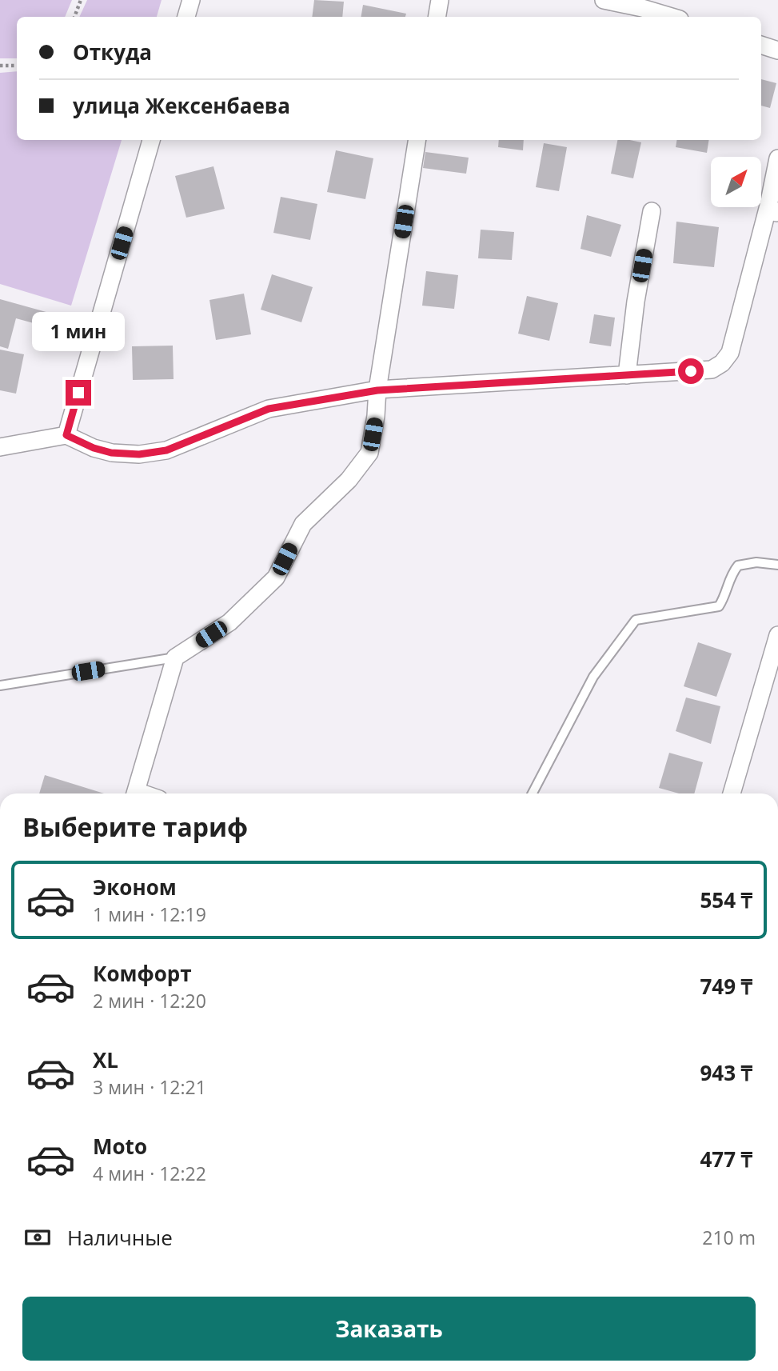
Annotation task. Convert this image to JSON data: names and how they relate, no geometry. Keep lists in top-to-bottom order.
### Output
{
  "north": "top right",
  "page": {
    "banner": ["Откуда", "улица Жексенбаева"],
    "bubble": "1 мин",
    "heading": "Выберите тариф",
    "list": [
      {
        "name": "Эконом",
        "note": "1 мин · 12:19",
        "value": "554 ₸"
      },
      {
        "name": "Комфорт",
        "note": "2 мин · 12:20",
        "value": "749 ₸"
      },
      {
        "name": "XL",
        "note": "3 мин · 12:21",
        "value": "943 ₸"
      },
      {
        "name": "Moto",
        "note": "4 мин · 12:22",
        "value": "477 ₸"
      }
    ],
    "pay": ["Наличные", "210 m"],
    "buttons": "Заказать"
  }
}
